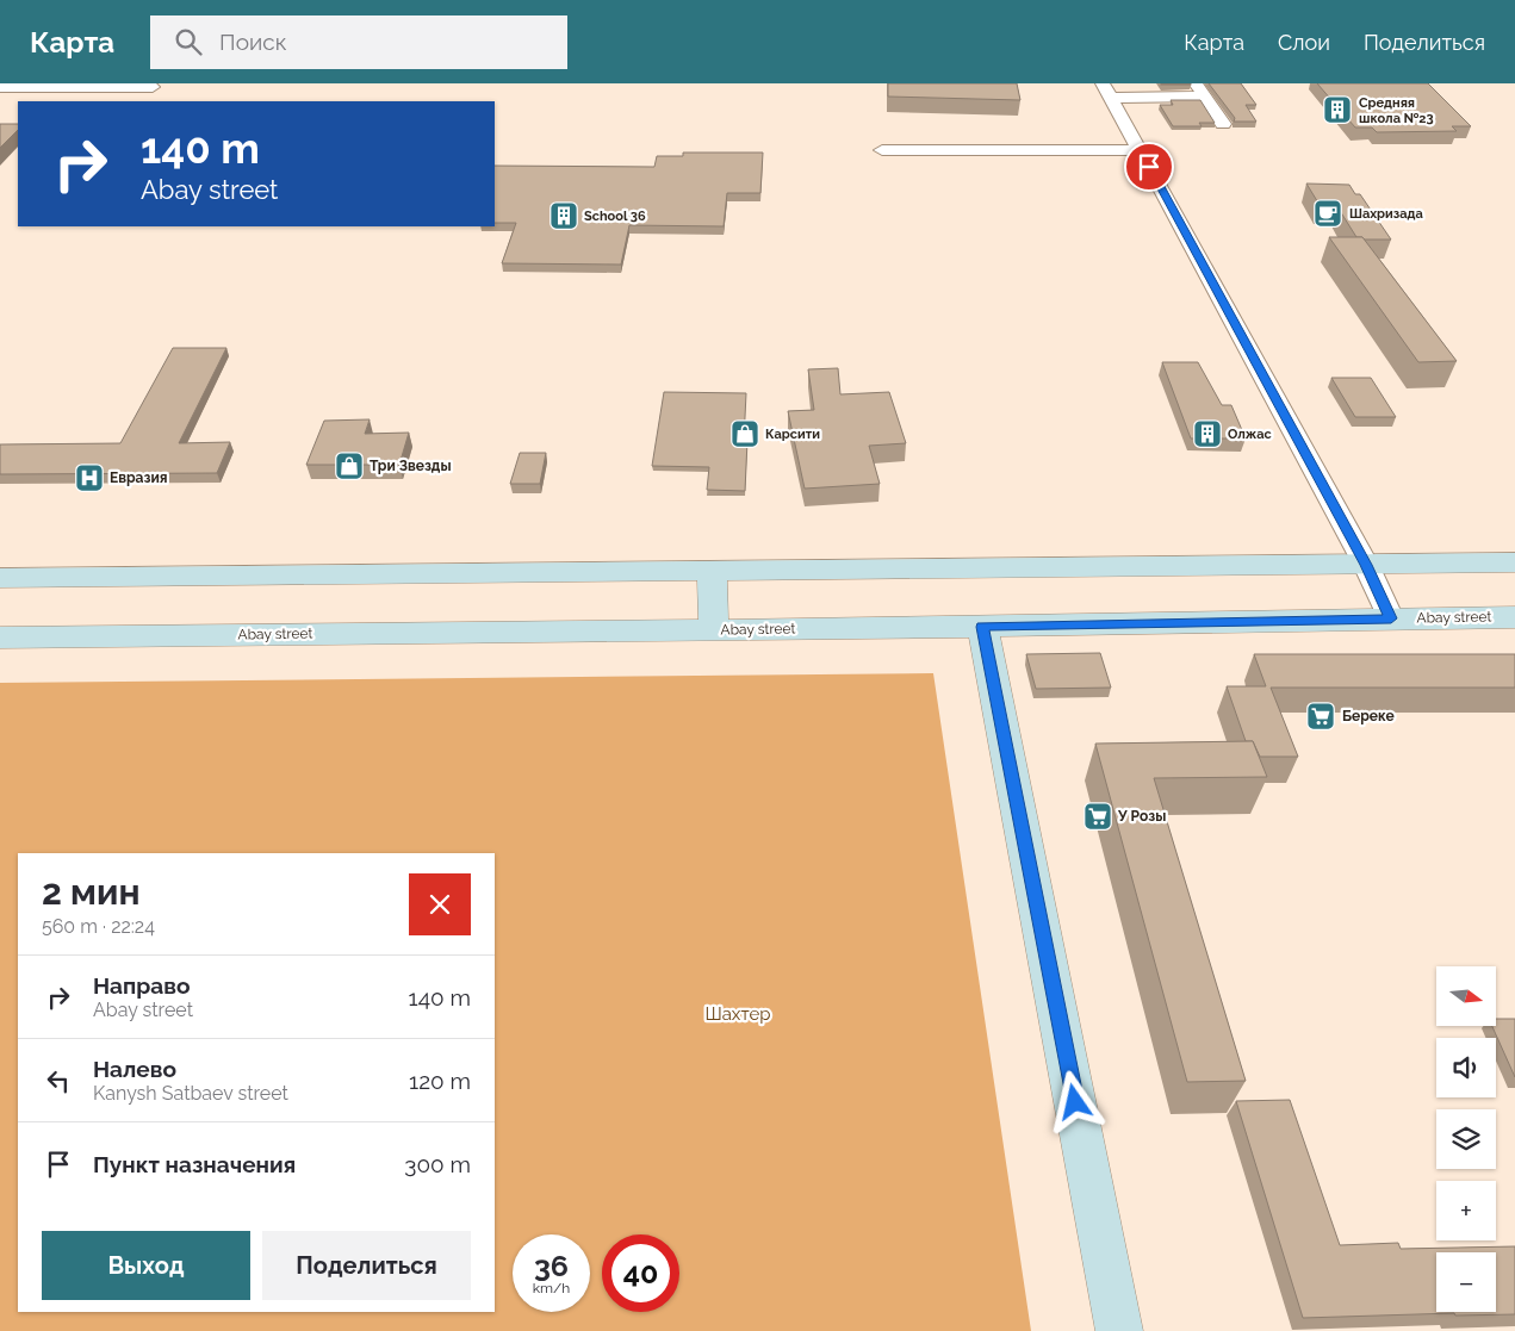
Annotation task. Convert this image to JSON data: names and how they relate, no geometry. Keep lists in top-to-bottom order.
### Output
{
  "streets": {
    "main road": ["Abay street"]
  },
  "parks": ["Шахтер"],
  "places": {
    "building": ["Средняя школа №23", "School 36", "Олжас"],
    "cafe": ["Шахризада"],
    "shop": ["Карсити", "Три Звезды"],
    "hospital": ["Евразия"],
    "supermarket": ["Береке", "У Розы"]
  },
  "north": "right",
  "page": {
    "header": "Карта",
    "search": "Поиск",
    "nav": ["Карта", "Слои", "Поделиться"],
    "turn": ["140 m", "Abay street"],
    "heading": ["2 мин", "560 m · 22:24"],
    "list": [
      {
        "name": "Направо",
        "note": "Abay street",
        "value": "140 m"
      },
      {
        "name": "Налево",
        "note": "Kanysh Satbaev street",
        "value": "120 m"
      },
      {
        "name": "Пункт назначения",
        "value": "300 m"
      }
    ],
    "map_buttons": ["+", "−"],
    "buttons": ["Выход", "Поделиться"],
    "speed": "36 km/h",
    "limit": "40"
  }
}
